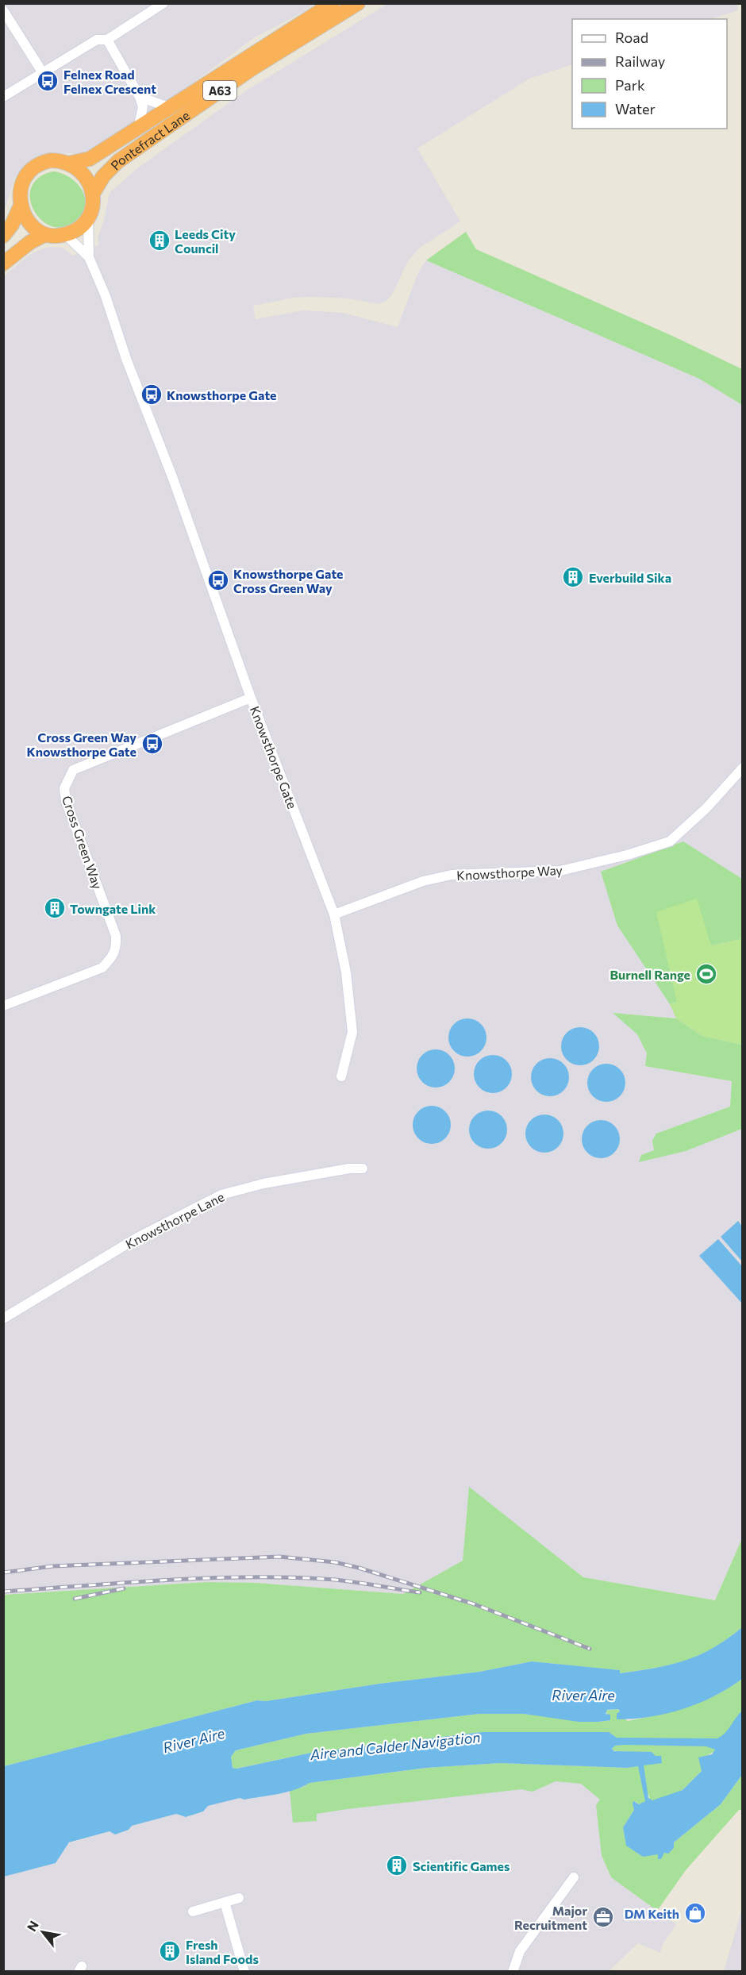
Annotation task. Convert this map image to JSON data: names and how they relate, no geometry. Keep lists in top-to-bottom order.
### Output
{
  "streets": {
    "highway": ["A63", "Pontefract Lane"],
    "street": [
      "Knowsthorpe Gate",
      "Cross Green Way",
      "Knowsthorpe Way",
      "Knowsthorpe Lane"
    ]
  },
  "crossings": [
    ["A63", "Pontefract Lane"],
    ["A63", "Knowsthorpe Gate"],
    ["Pontefract Lane", "Knowsthorpe Gate"],
    ["Knowsthorpe Gate", "Cross Green Way"],
    ["Knowsthorpe Gate", "Knowsthorpe Way"]
  ],
  "water": ["River Aire", "Aire and Calder Navigation"],
  "places": {
    "bus stop": [
      "Felnex Road Felnex Crescent",
      "Knowsthorpe Gate",
      "Knowsthorpe Gate Cross Green Way",
      "Cross Green Way Knowsthorpe Gate"
    ],
    "building": [
      "Leeds City Council",
      "Everbuild Sika",
      "Towngate Link",
      "Scientific Games",
      "Fresh Island Foods"
    ],
    "sports": ["Burnell Range"],
    "shop": ["DM Keith"],
    "office": ["Major Recruitment"]
  },
  "legend": [
    "Road",
    "Railway",
    "Park",
    "Water"
  ],
  "north": "top left"
}
